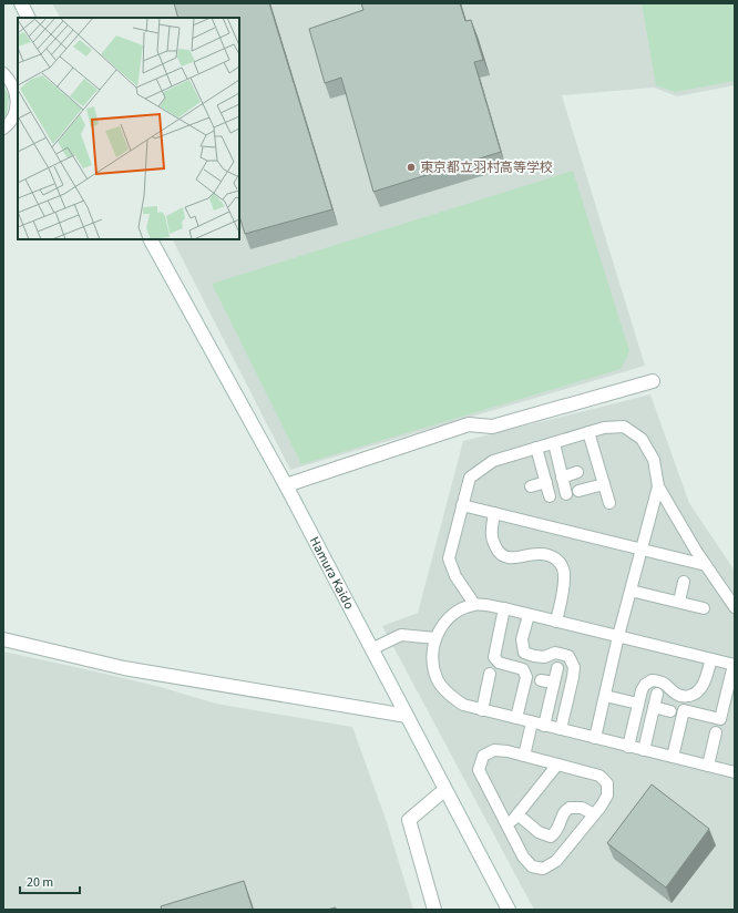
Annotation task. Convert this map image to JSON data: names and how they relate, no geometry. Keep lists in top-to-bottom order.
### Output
{
  "streets": {
    "street": ["Hamura Kaido"]
  },
  "places": ["東京都立羽村高等学校"],
  "scale_bar": "20 m"
}
